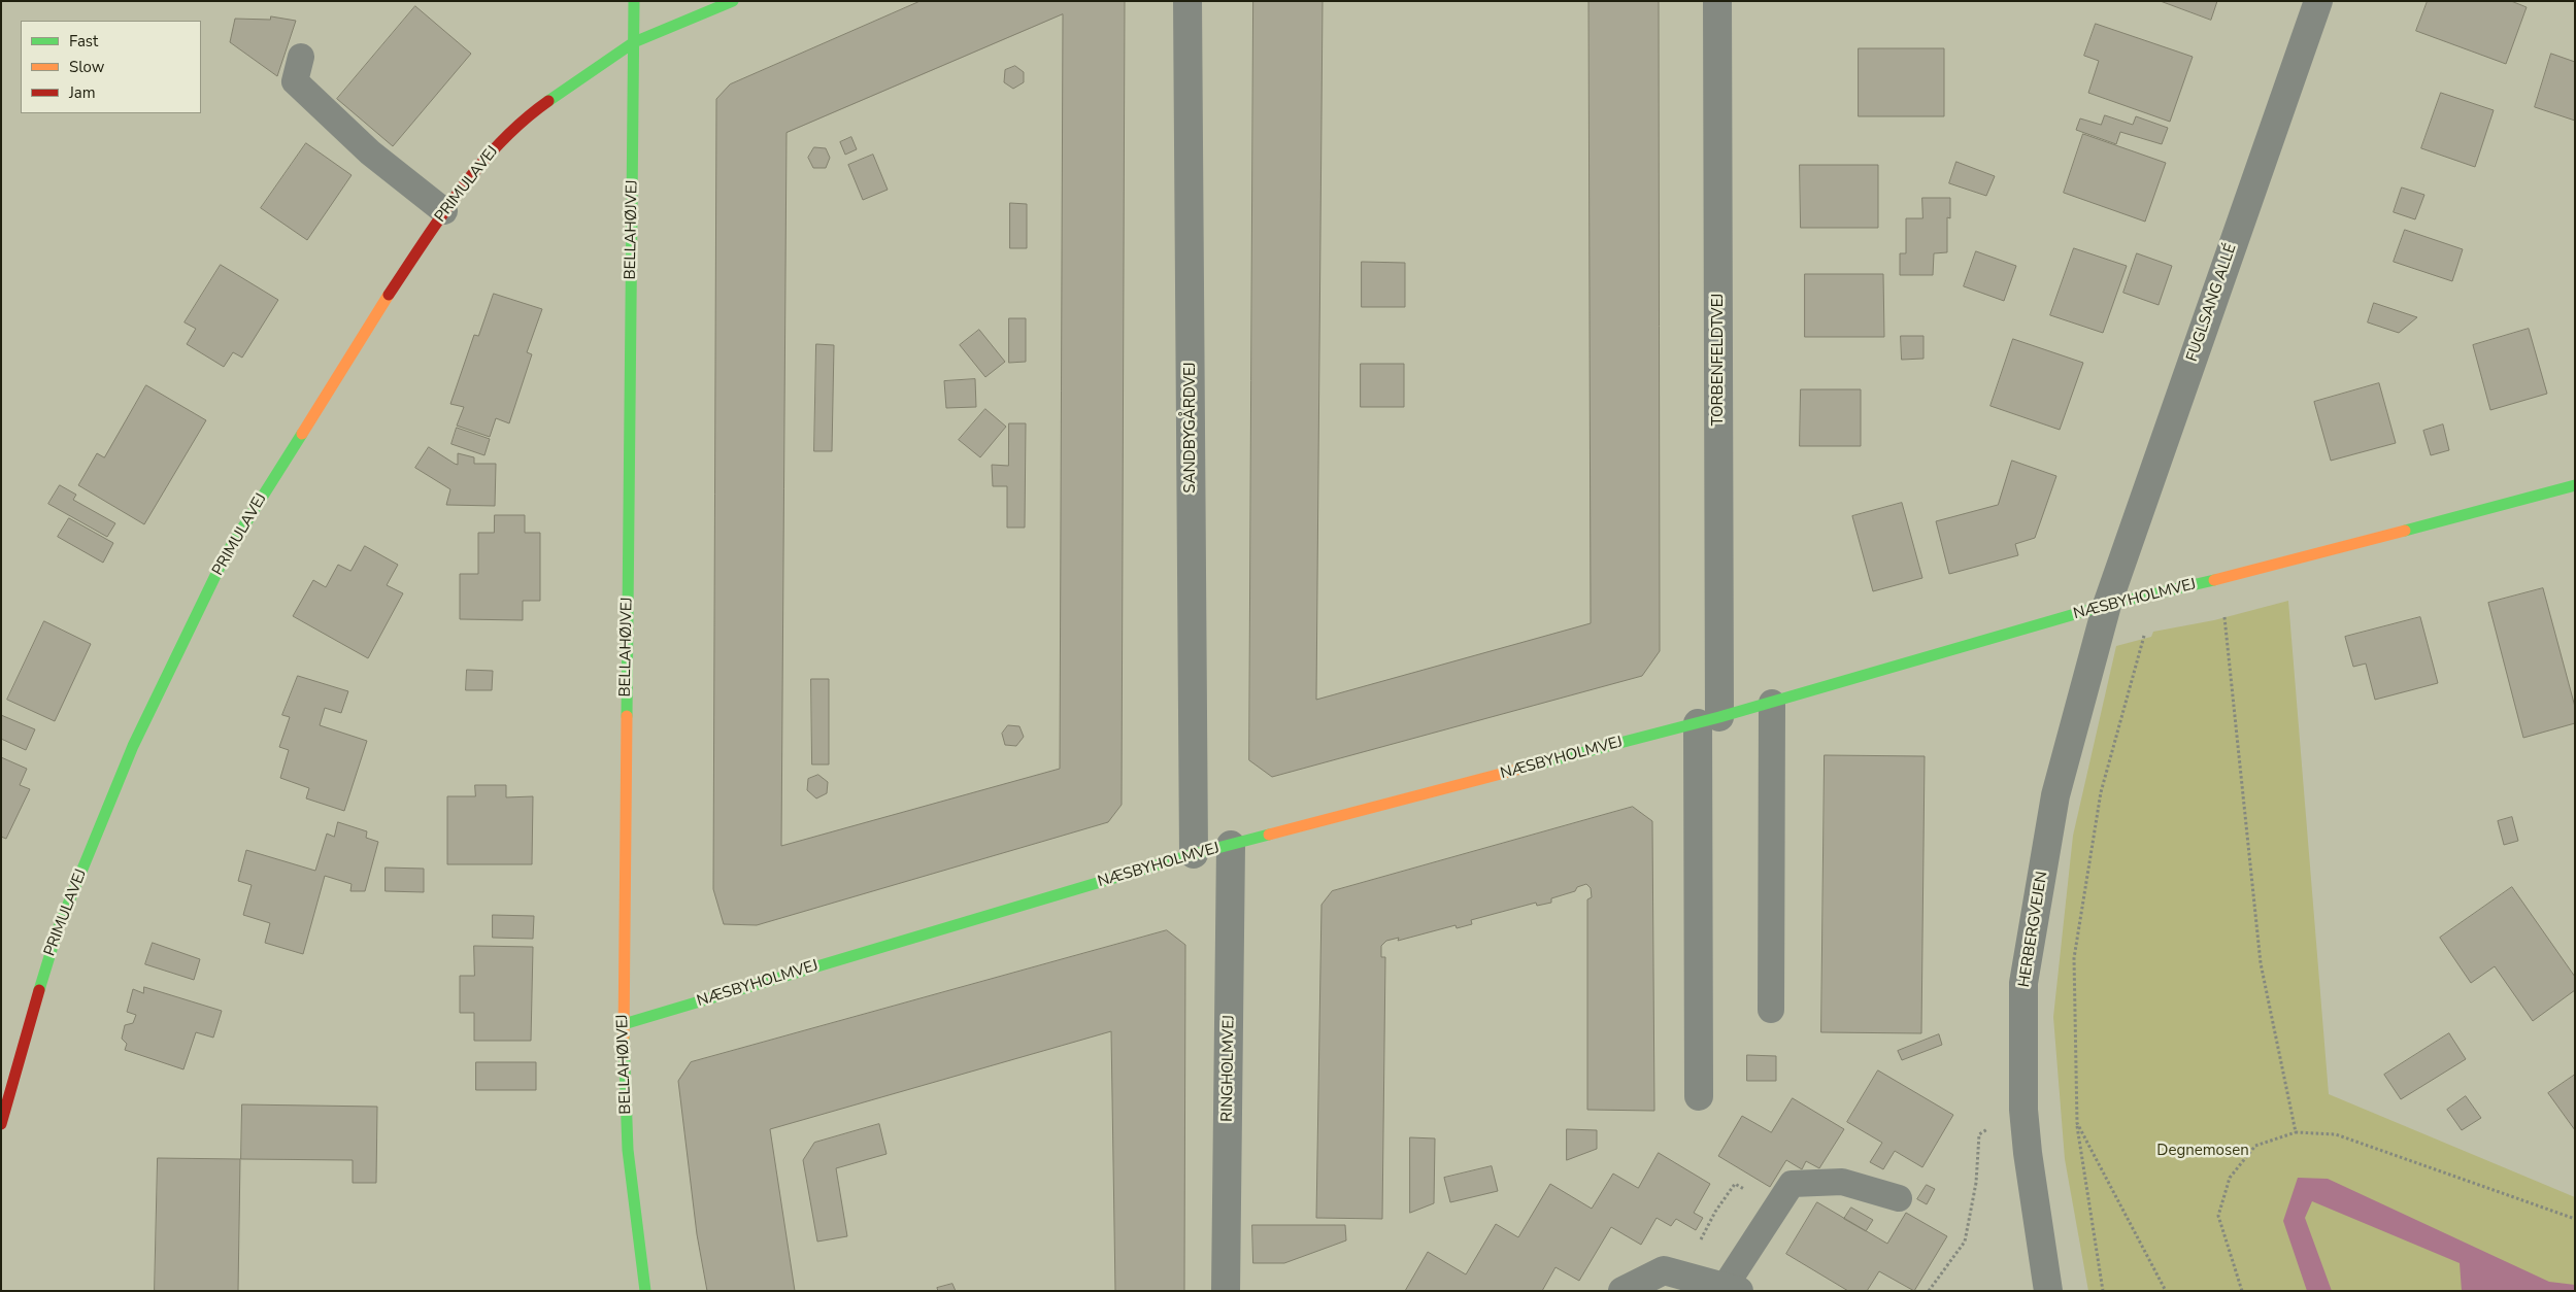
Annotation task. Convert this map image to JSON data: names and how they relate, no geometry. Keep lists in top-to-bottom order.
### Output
{
  "streets": {
    "street": [
      "PRIMULAVEJ",
      "BELLAHØJVEJ",
      "FUGLSANG ALLÉ",
      "TORBENFELDTVEJ",
      "SANDBYGÅRDVEJ",
      "NÆSBYHOLMVEJ",
      "HERBERGVEJEN",
      "RINGHOLMVEJ"
    ]
  },
  "crossings": [
    ["PRIMULAVEJ", "BELLAHØJVEJ"],
    ["BELLAHØJVEJ", "NÆSBYHOLMVEJ"],
    ["FUGLSANG ALLÉ", "NÆSBYHOLMVEJ"],
    ["FUGLSANG ALLÉ", "HERBERGVEJEN"],
    ["TORBENFELDTVEJ", "NÆSBYHOLMVEJ"],
    ["SANDBYGÅRDVEJ", "NÆSBYHOLMVEJ"],
    ["NÆSBYHOLMVEJ", "HERBERGVEJEN"],
    ["NÆSBYHOLMVEJ", "RINGHOLMVEJ"]
  ],
  "parks": ["Degnemosen"],
  "legend": ["Fast", "Slow", "Jam"]
}
